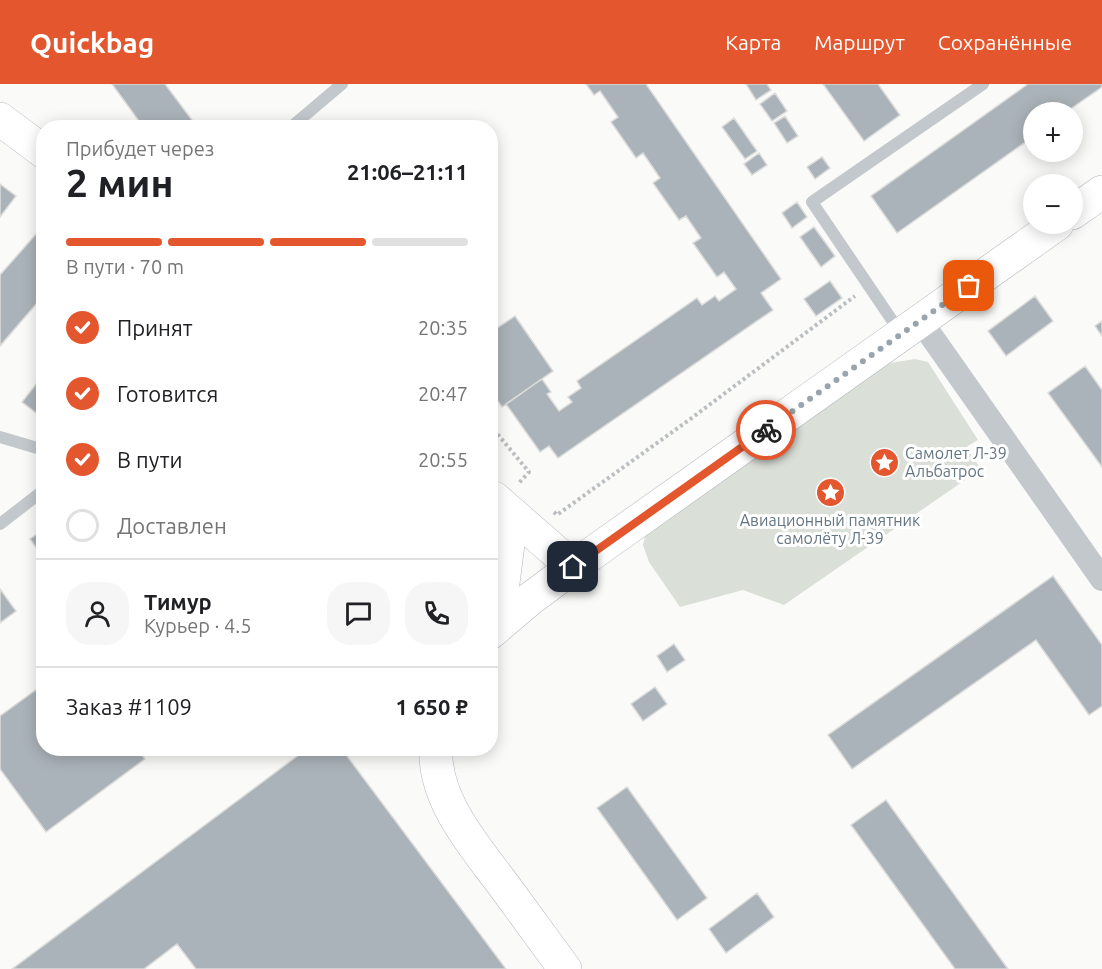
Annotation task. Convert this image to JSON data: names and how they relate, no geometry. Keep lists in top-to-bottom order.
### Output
{
  "places": {
    "place": ["Самолет Л-39 Альбатрос", "Авиационный памятник самолёту Л-39"]
  },
  "page": {
    "header": "Quickbag",
    "nav": ["Карта", "Маршрут", "Сохранённые"],
    "map_buttons": ["+", "−"],
    "heading": ["2 мин", "Прибудет через", "21:06–21:11"],
    "panel": [
      "Тимур",
      "Курьер · 4.5",
      "Заказ #1109",
      "1 650 ₽"
    ],
    "bar": "В пути · 70 m",
    "list": [
      ["Принят", "20:35"],
      ["Готовится", "20:47"],
      ["В пути", "20:55"],
      "Доставлен"
    ]
  }
}
